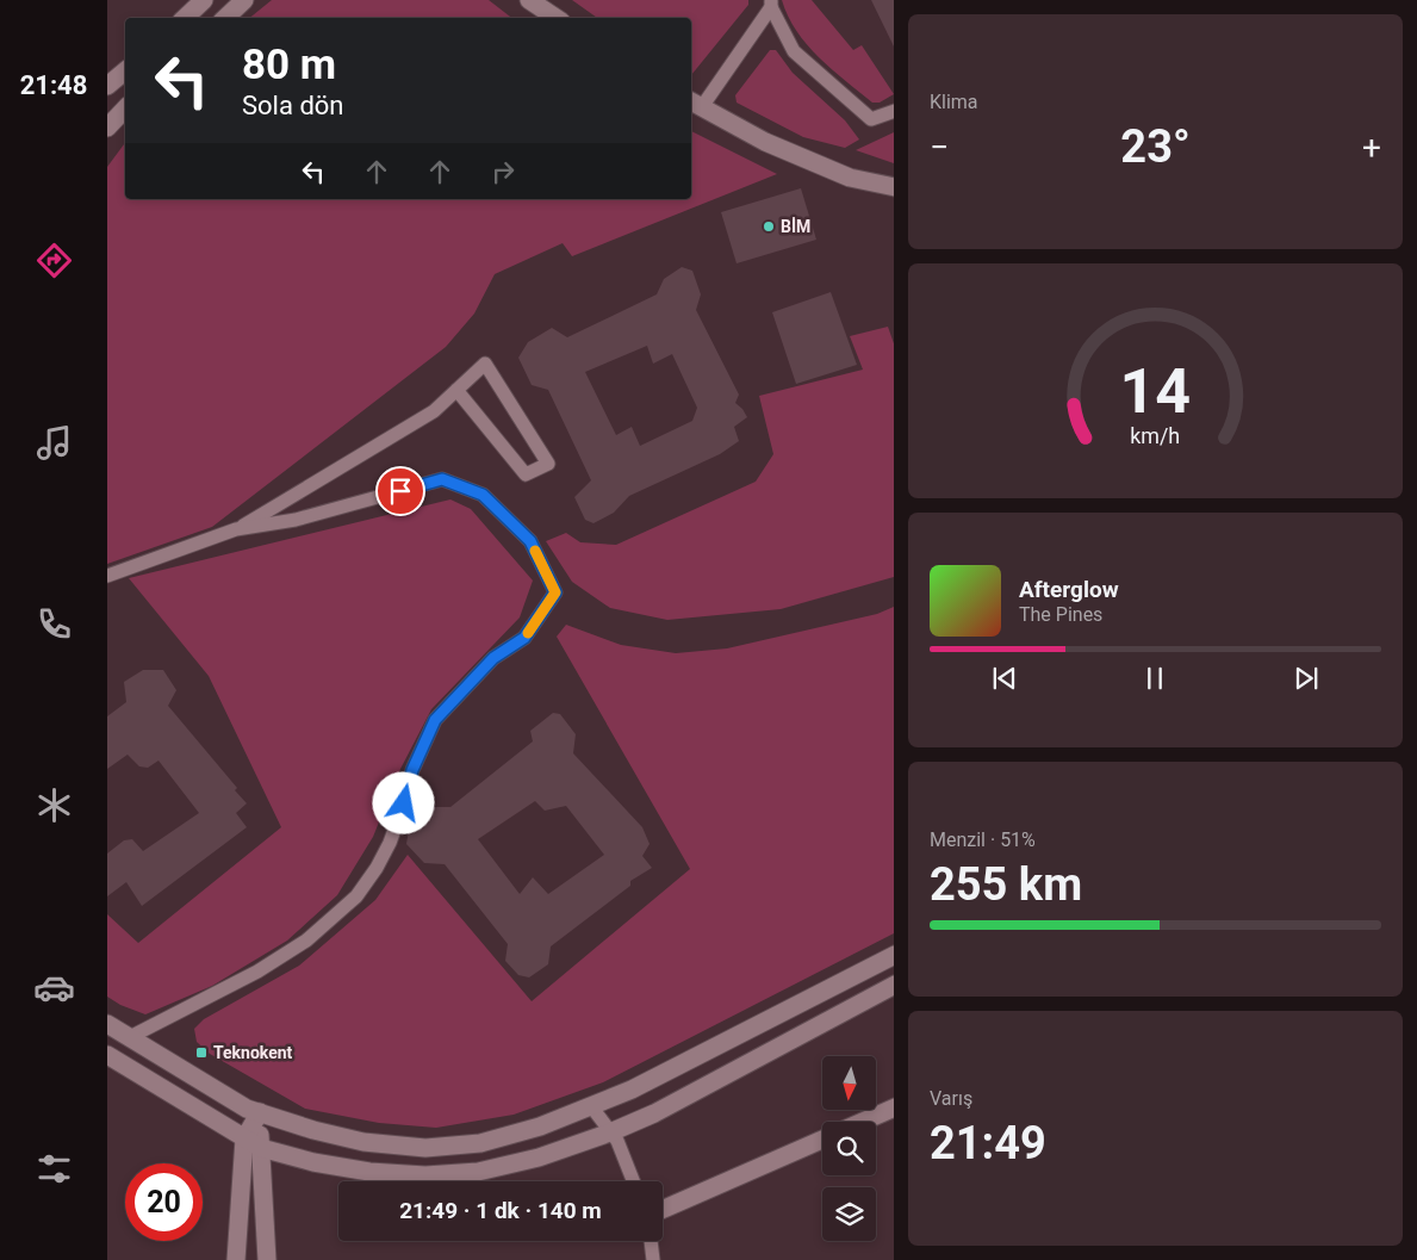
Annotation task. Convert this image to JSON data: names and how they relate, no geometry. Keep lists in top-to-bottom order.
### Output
{
  "places": {
    "other": ["BİM"],
    "transit": ["Teknokent"]
  },
  "north": "bottom",
  "page": {
    "tabs": "21:48",
    "tile": [
      "Klima",
      ["Menzil · 51%", "255 km"],
      ["Varış", "21:49"]
    ],
    "turn": ["80 m", "Sola dön"],
    "heat": ["−", "23°", "+"],
    "song": ["Afterglow", "The Pines"],
    "limit": "20",
    "trip": "21:49 · 1 dk · 140 m",
    "gauge": ["14", "km/h"]
  }
}
